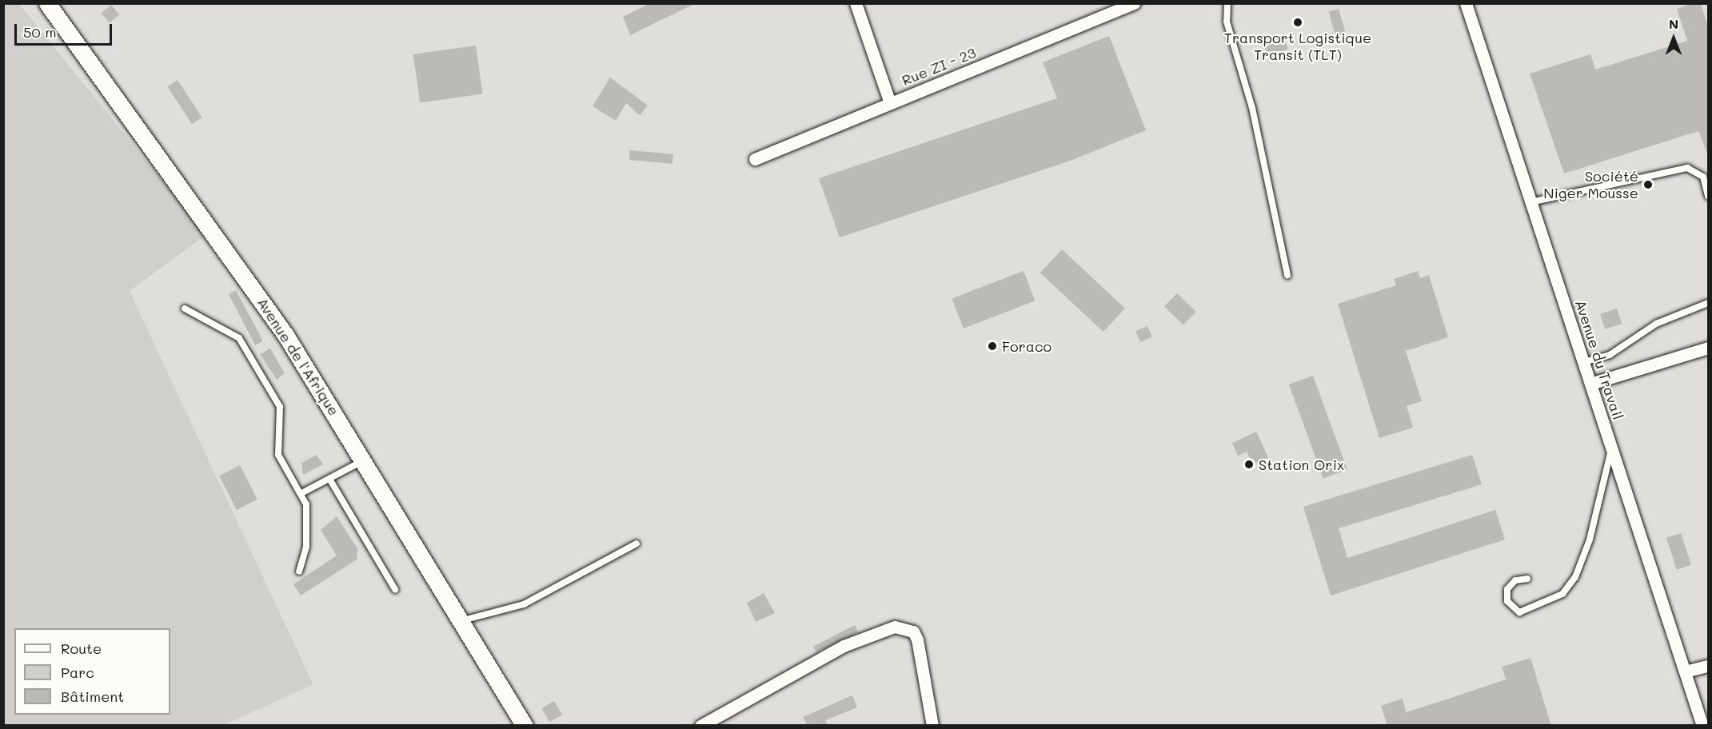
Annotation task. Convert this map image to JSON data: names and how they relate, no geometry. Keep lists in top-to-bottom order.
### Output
{
  "streets": {
    "main road": ["Avenue de l'Afrique"],
    "street": ["Rue ZI - 23", "Avenue du Travail"]
  },
  "places": [
    "Transport Logistique Transit (TLT)",
    "Société Niger Mousse",
    "Foraco",
    "Station Orix"
  ],
  "legend": ["Route", "Parc", "Bâtiment"],
  "scale_bar": "50 m",
  "north": "top"
}
